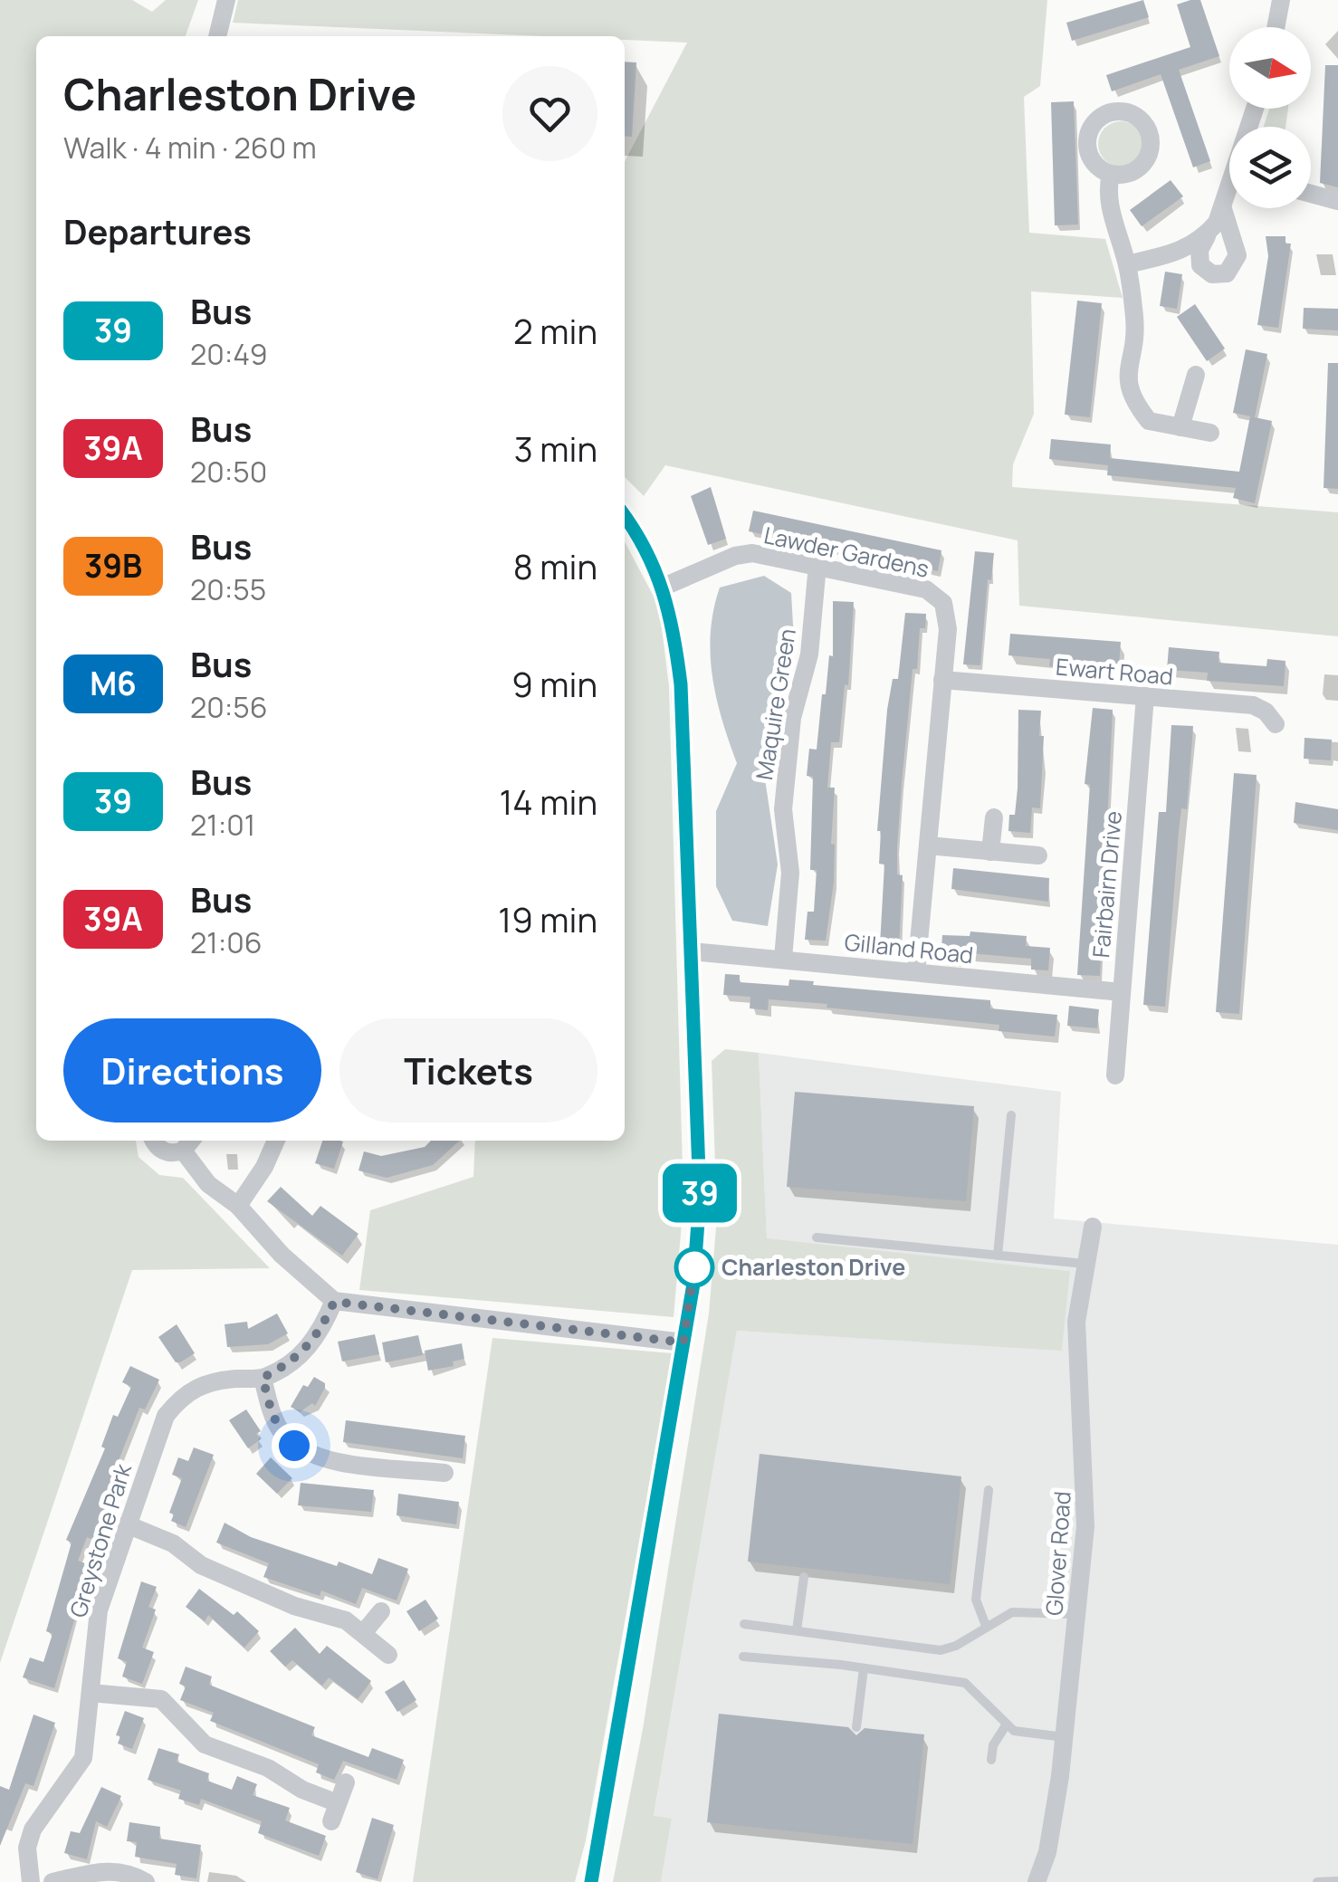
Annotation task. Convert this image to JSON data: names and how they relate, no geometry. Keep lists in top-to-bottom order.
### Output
{
  "streets": {
    "street": [
      "Lawder Gardens",
      "Ewart Road",
      "Maquire Green",
      "Fairbairn Drive",
      "Gilland Road",
      "Greystone Park",
      "Glover Road"
    ]
  },
  "crossings": [
    ["Lawder Gardens", "Ewart Road"],
    ["Lawder Gardens", "Maquire Green"],
    ["Lawder Gardens", "Gilland Road"],
    ["Ewart Road", "Fairbairn Drive"],
    ["Maquire Green", "Gilland Road"],
    ["Fairbairn Drive", "Gilland Road"]
  ],
  "places": ["Charleston Drive"],
  "lines": ["bus line 39"],
  "north": "right",
  "page": {
    "on_map": "39",
    "heading": [
      ["Charleston Drive", "Walk · 4 min · 260 m"],
      "Departures"
    ],
    "list": [
      {
        "mark": "39",
        "name": "Bus",
        "note": "20:49",
        "value": "2 min"
      },
      {
        "mark": "39A",
        "name": "Bus",
        "note": "20:50",
        "value": "3 min"
      },
      {
        "mark": "39B",
        "name": "Bus",
        "note": "20:55",
        "value": "8 min"
      },
      {
        "mark": "M6",
        "name": "Bus",
        "note": "20:56",
        "value": "9 min"
      },
      {
        "mark": "39",
        "name": "Bus",
        "note": "21:01",
        "value": "14 min"
      },
      {
        "mark": "39A",
        "name": "Bus",
        "note": "21:06",
        "value": "19 min"
      }
    ],
    "buttons": ["Directions", "Tickets"]
  }
}
